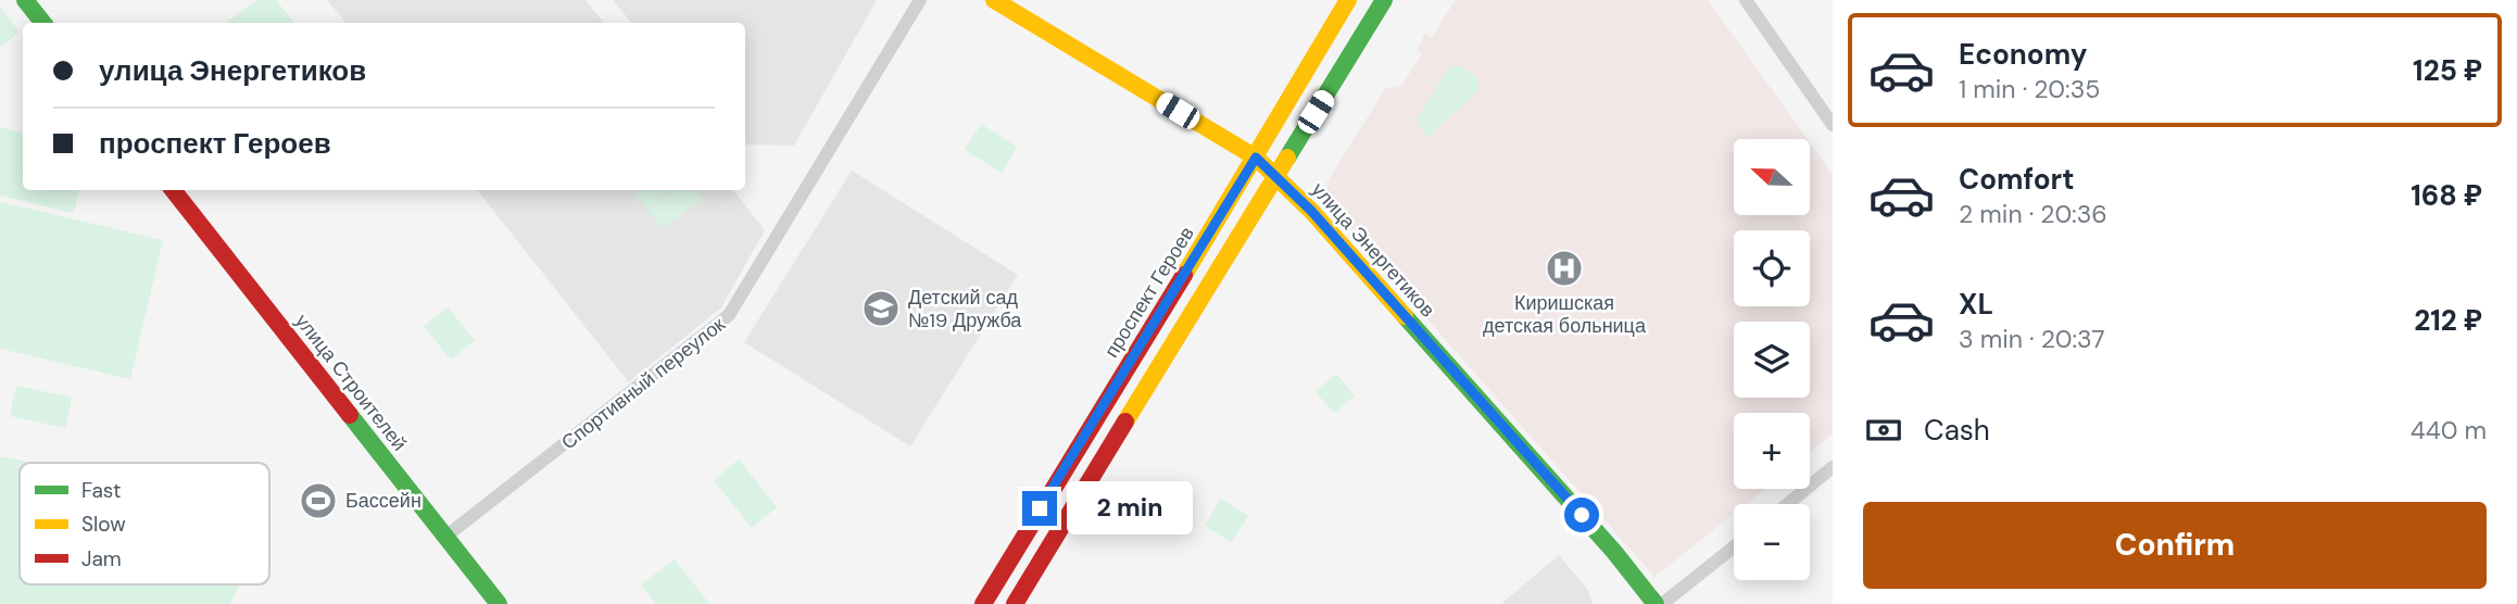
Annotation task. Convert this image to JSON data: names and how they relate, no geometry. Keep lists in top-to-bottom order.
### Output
{
  "streets": {
    "street": [
      "улица Энергетиков",
      "проспект Героев",
      "улица Строителей",
      "Спортивный переулок"
    ]
  },
  "crossings": [
    ["улица Энергетиков", "проспект Героев"],
    ["улица Строителей", "Спортивный переулок"]
  ],
  "places": {
    "hospital": ["Киришская детская больница"],
    "school or university": ["Детский сад №19 Дружба"],
    "sports": ["Бассейн"]
  },
  "legend": ["Fast", "Slow", "Jam"],
  "north": "left",
  "page": {
    "list": [
      {
        "name": "Economy",
        "note": "1 min · 20:35",
        "value": "125 ₽"
      },
      {
        "name": "Comfort",
        "note": "2 min · 20:36",
        "value": "168 ₽"
      },
      {
        "name": "XL",
        "note": "3 min · 20:37",
        "value": "212 ₽"
      }
    ],
    "banner": ["улица Энергетиков", "проспект Героев"],
    "map_buttons": ["+", "−"],
    "pay": ["Cash", "440 m"],
    "bubble": "2 min",
    "buttons": "Confirm"
  }
}
